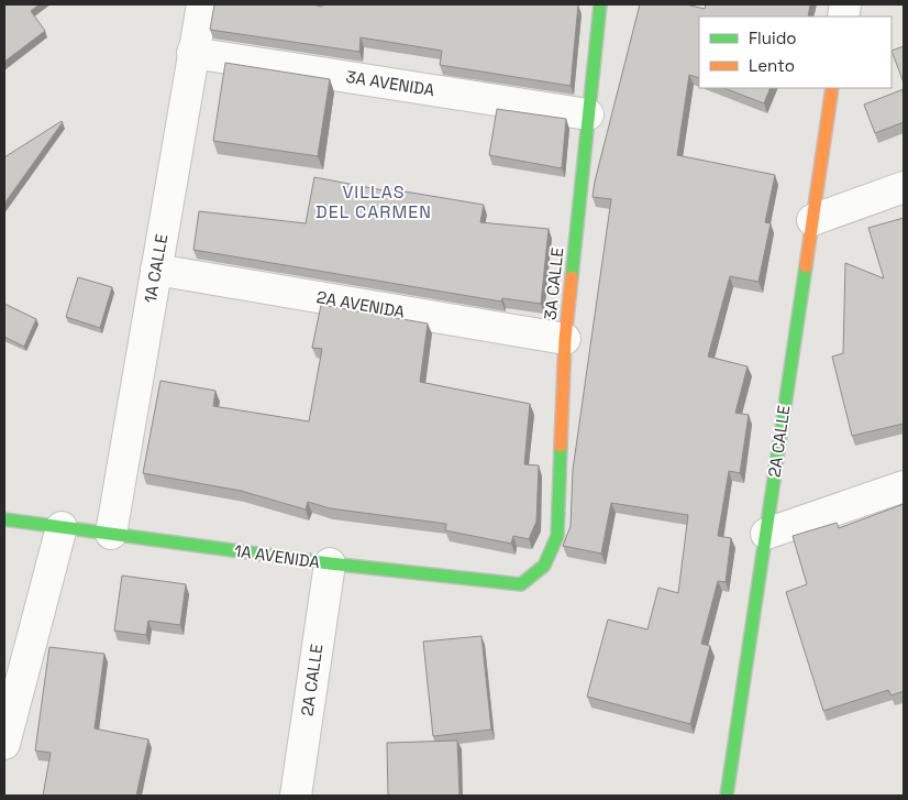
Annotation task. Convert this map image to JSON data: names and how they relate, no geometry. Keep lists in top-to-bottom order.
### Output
{
  "streets": {
    "street": [
      "3A AVENIDA",
      "1A CALLE",
      "3A CALLE",
      "2A AVENIDA",
      "2A CALLE",
      "1A AVENIDA"
    ]
  },
  "crossings": [
    ["3A AVENIDA", "1A CALLE"],
    ["3A AVENIDA", "3A CALLE"],
    ["1A CALLE", "2A AVENIDA"],
    ["1A CALLE", "1A AVENIDA"],
    ["3A CALLE", "2A AVENIDA"],
    ["3A CALLE", "1A AVENIDA"],
    ["2A CALLE", "1A AVENIDA"]
  ],
  "districts": ["VILLAS DEL CARMEN"],
  "legend": ["Fluido", "Lento"]
}
